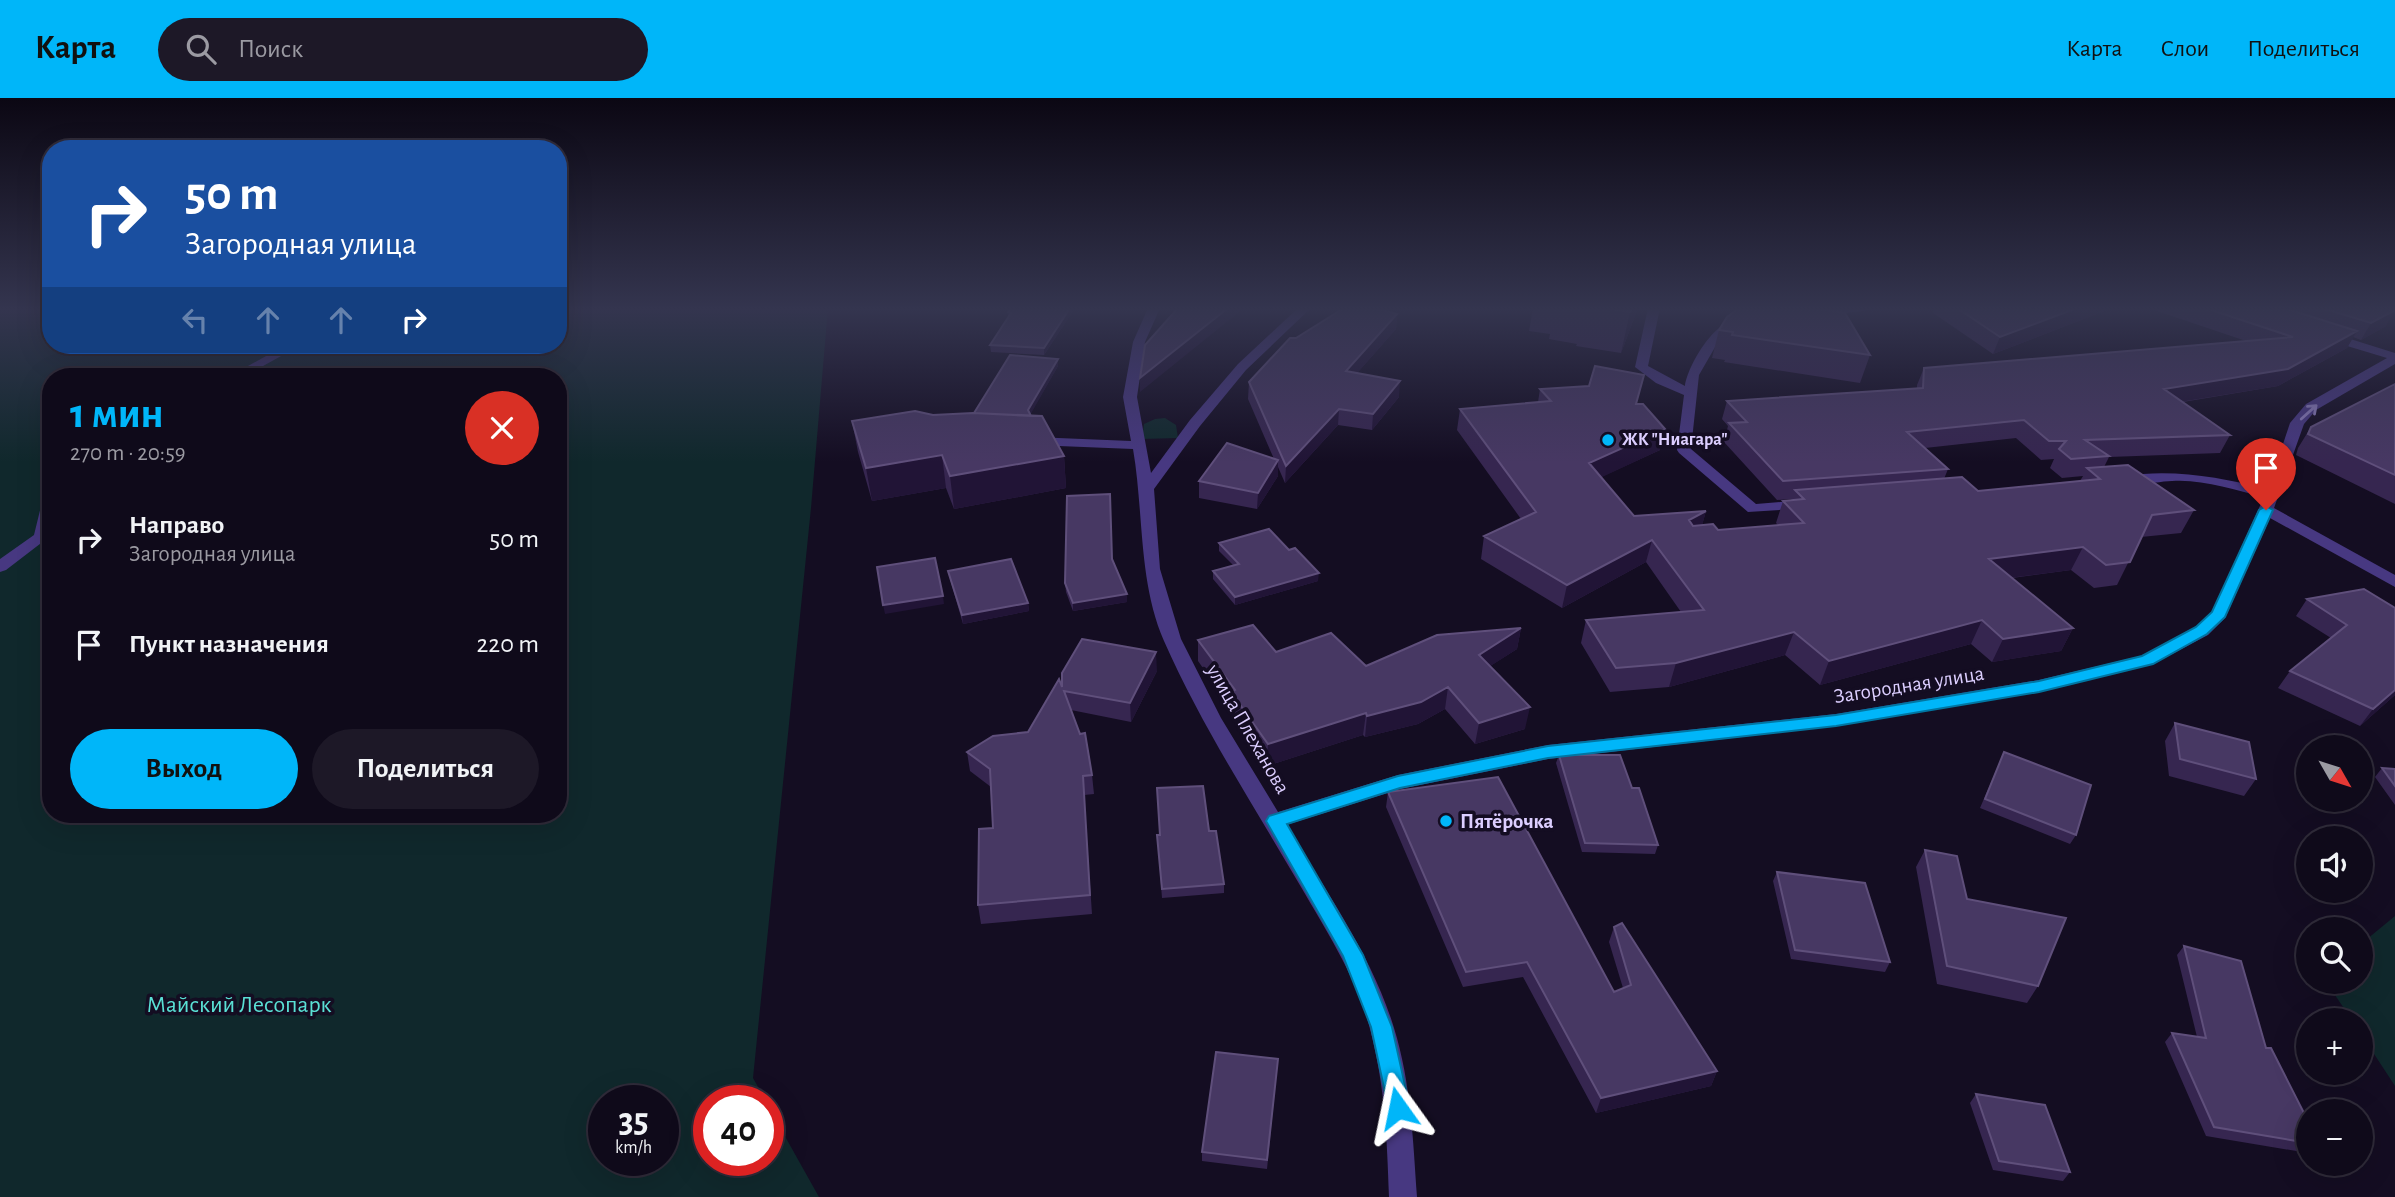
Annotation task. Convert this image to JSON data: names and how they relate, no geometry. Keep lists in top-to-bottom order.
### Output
{
  "streets": {
    "street": ["Загородная улица", "улица Плеханова"]
  },
  "crossings": [
    ["Загородная улица", "улица Плеханова"]
  ],
  "parks": ["Майский Лесопарк"],
  "places": ["ЖК \"Ниагара\"", "Пятёрочка"],
  "north": "bottom right",
  "page": {
    "header": "Карта",
    "search": "Поиск",
    "nav": ["Карта", "Слои", "Поделиться"],
    "turn": ["50 m", "Загородная улица"],
    "heading": ["1 мин", "270 m · 20:59"],
    "list": [
      {
        "name": "Направо",
        "note": "Загородная улица",
        "value": "50 m"
      },
      {
        "name": "Пункт назначения",
        "value": "220 m"
      }
    ],
    "buttons": ["Выход", "Поделиться"],
    "map_buttons": ["+", "−"],
    "speed": "35 km/h",
    "limit": "40"
  }
}
